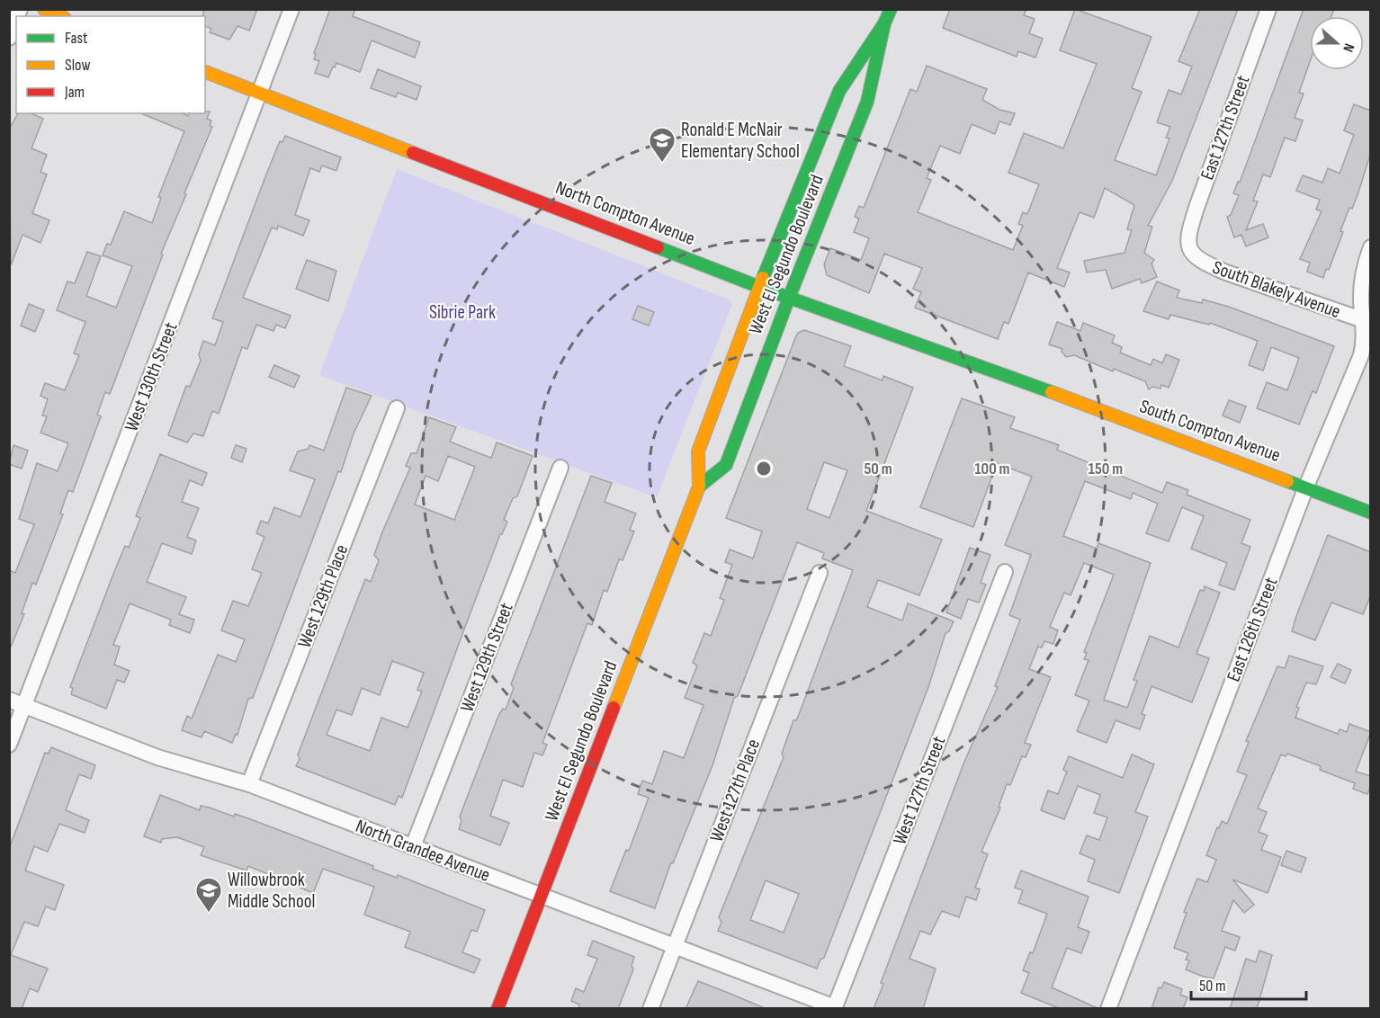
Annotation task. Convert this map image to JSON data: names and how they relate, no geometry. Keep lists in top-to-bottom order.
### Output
{
  "streets": {
    "main road": ["North Compton Avenue", "West El Segundo Boulevard", "South Compton Avenue"],
    "street": [
      "East 127th Street",
      "South Blakely Avenue",
      "West 130th Street",
      "West 129th Place",
      "East 126th Street",
      "West 129th Street",
      "West 127th Place",
      "West 127th Street",
      "North Grandee Avenue"
    ]
  },
  "crossings": [
    ["East 127th Street", "South Blakely Avenue"],
    ["North Compton Avenue", "West El Segundo Boulevard"],
    ["North Compton Avenue", "West 130th Street"],
    ["North Compton Avenue", "South Compton Avenue"],
    ["West El Segundo Boulevard", "North Grandee Avenue"],
    ["South Blakely Avenue", "East 126th Street"],
    ["West 130th Street", "North Grandee Avenue"],
    ["South Compton Avenue", "East 126th Street"],
    ["West 129th Place", "North Grandee Avenue"],
    ["West 129th Street", "North Grandee Avenue"],
    ["West 127th Place", "North Grandee Avenue"],
    ["West 127th Street", "North Grandee Avenue"]
  ],
  "parks": ["Sibrie Park"],
  "places": {
    "school or university": ["Ronald E McNair Elementary School", "Willowbrook Middle School"]
  },
  "legend": ["Fast", "Slow", "Jam"],
  "scale_bar": "50 m",
  "north": "right",
  "rings": ["50 m", "100 m", "150 m"]
}
